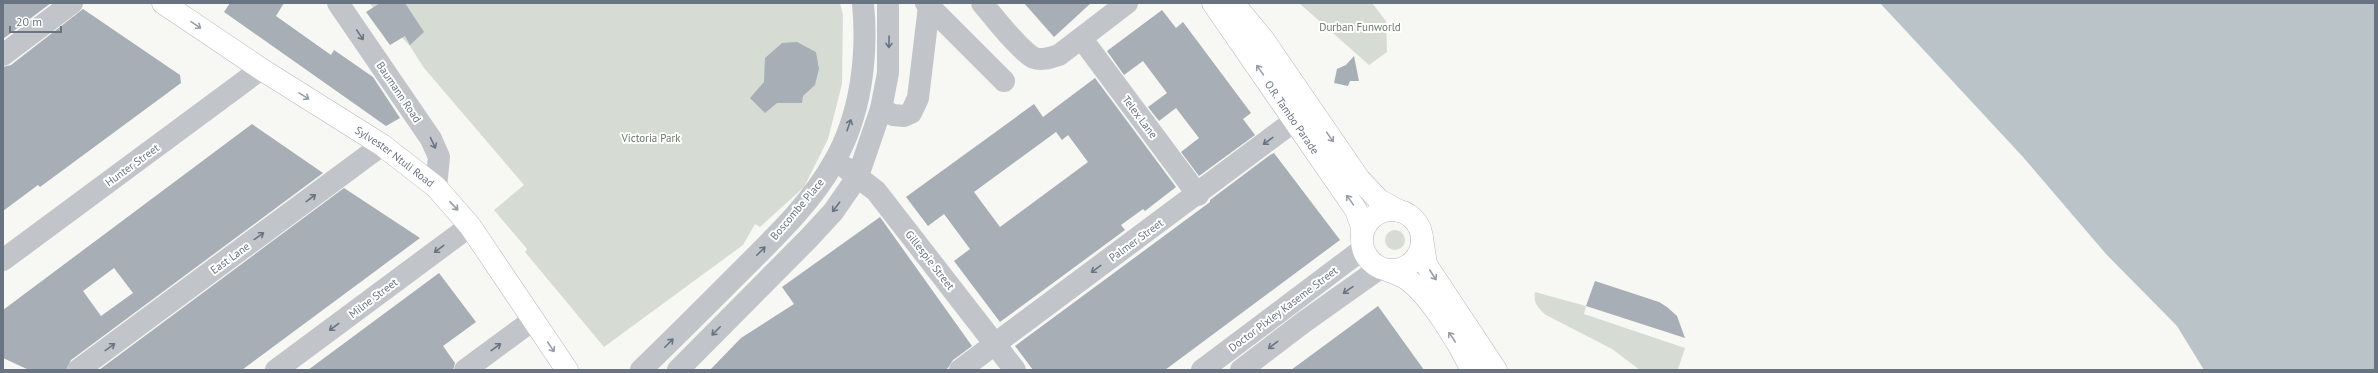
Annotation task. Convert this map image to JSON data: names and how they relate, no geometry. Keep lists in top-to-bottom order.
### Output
{
  "streets": {
    "main road": ["O.R. Tambo Parade", "Sylvester Ntuli Road"],
    "street": [
      "Baumann Road",
      "Telex Lane",
      "Hunter Street",
      "Boscombe Place",
      "Palmer Street",
      "East Lane",
      "Gillespie Street",
      "Milne Street",
      "Doctor Pixley Kaseme Street"
    ]
  },
  "crossings": [
    ["Baumann Road", "Sylvester Ntuli Road"],
    ["Telex Lane", "Palmer Street"],
    ["O.R. Tambo Parade", "Palmer Street"],
    ["O.R. Tambo Parade", "Doctor Pixley Kaseme Street"],
    ["Sylvester Ntuli Road", "Hunter Street"],
    ["Sylvester Ntuli Road", "East Lane"],
    ["Sylvester Ntuli Road", "Milne Street"],
    ["Boscombe Place", "Gillespie Street"],
    ["Palmer Street", "Gillespie Street"]
  ],
  "one_way": [
    "Baumann Road",
    "Sylvester Ntuli Road",
    "Palmer Street",
    "East Lane"
  ],
  "parks": ["Durban Funworld", "Victoria Park"],
  "scale_bar": "20 m"
}
